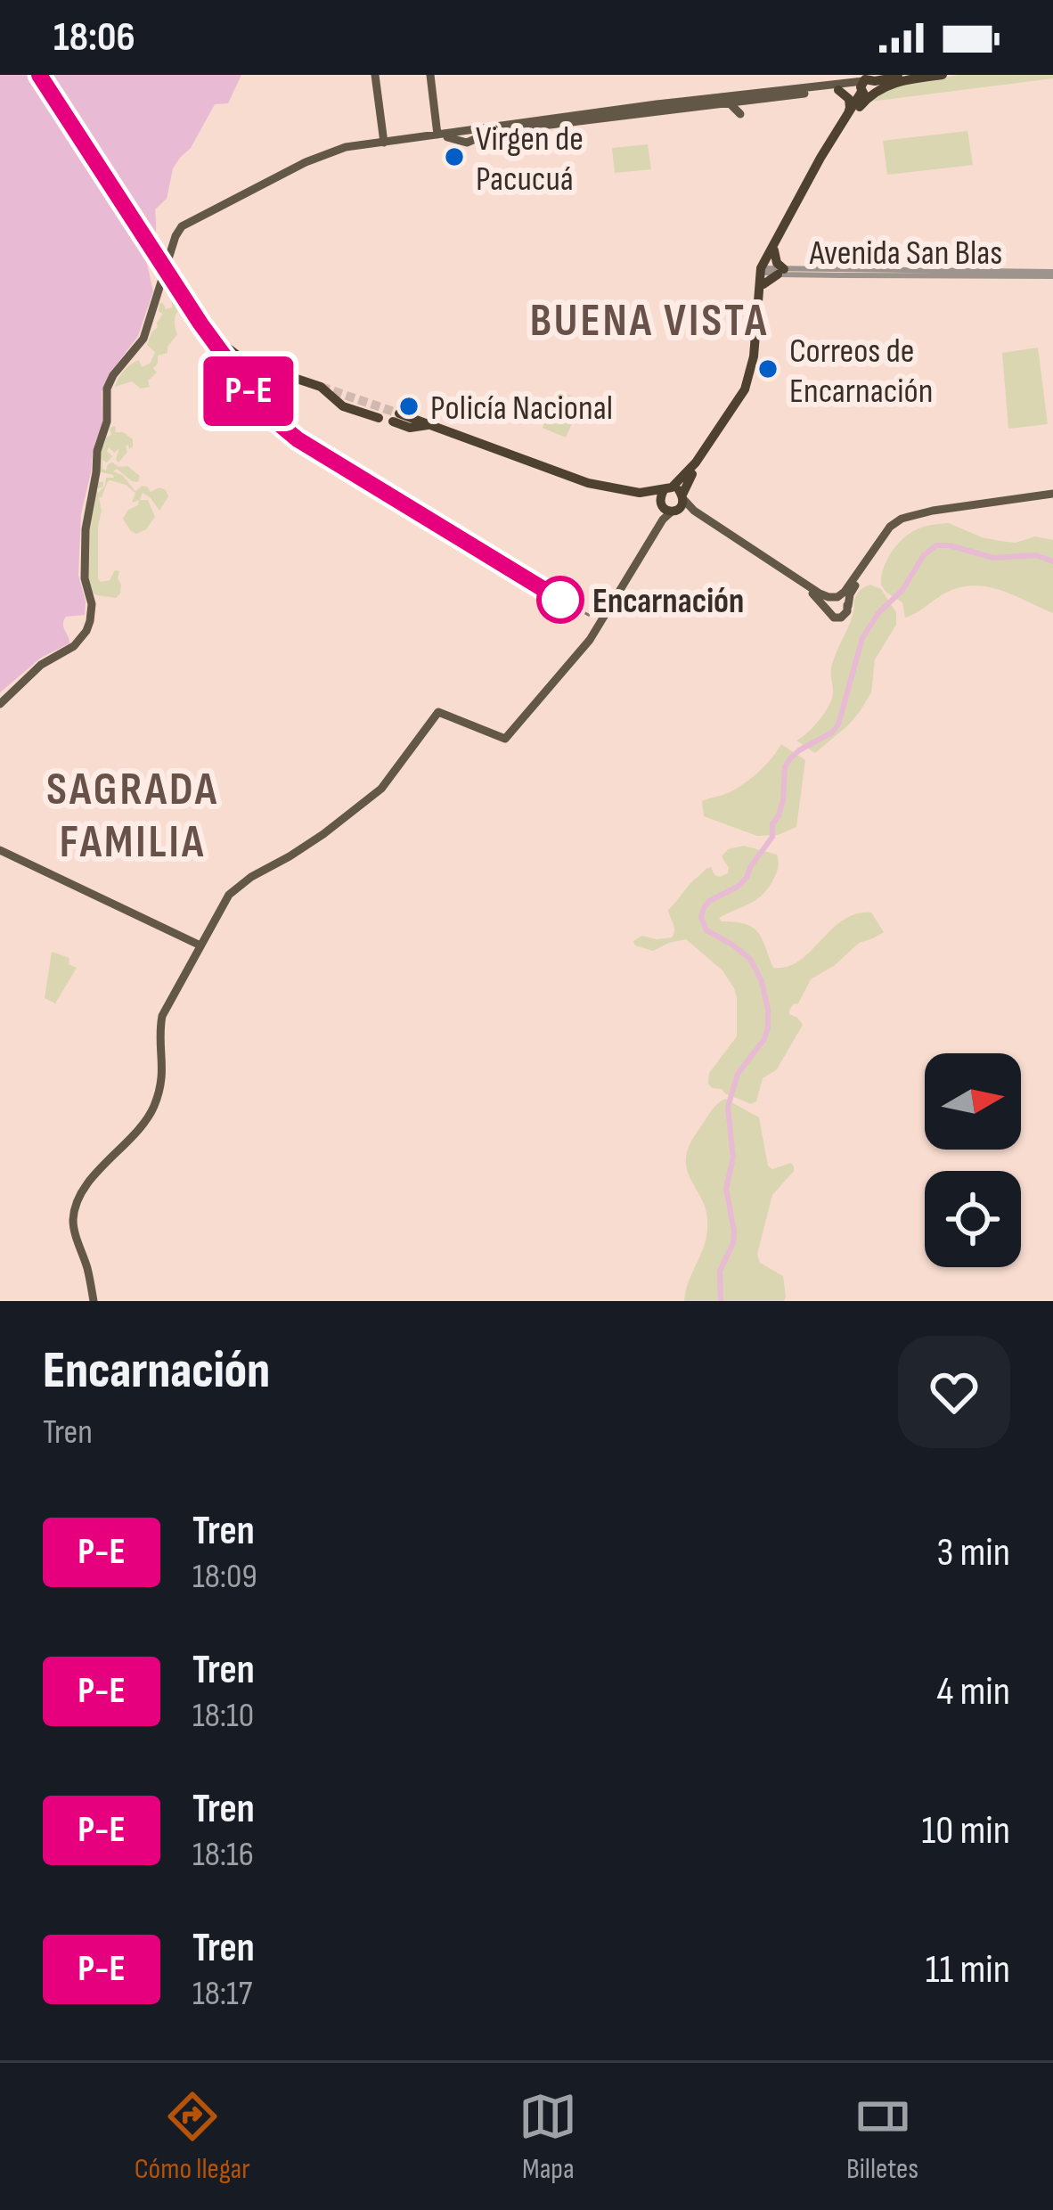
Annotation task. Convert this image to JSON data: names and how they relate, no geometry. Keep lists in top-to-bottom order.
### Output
{
  "streets": {
    "street": ["Avenida San Blas"]
  },
  "districts": ["BUENA VISTA", "SAGRADA FAMILIA"],
  "places": [
    "Virgen de Pacucuá",
    "Correos de Encarnación",
    "Policía Nacional",
    "Encarnación"
  ],
  "north": "right",
  "page": {
    "status": "18:06",
    "on_map": "P-E",
    "heading": ["Encarnación", "Tren"],
    "list": [
      {
        "mark": "P-E",
        "name": "Tren",
        "note": "18:09",
        "value": "3 min"
      },
      {
        "mark": "P-E",
        "name": "Tren",
        "note": "18:10",
        "value": "4 min"
      },
      {
        "mark": "P-E",
        "name": "Tren",
        "note": "18:16",
        "value": "10 min"
      },
      {
        "mark": "P-E",
        "name": "Tren",
        "note": "18:17",
        "value": "11 min"
      }
    ],
    "tabs": ["Cómo llegar", "Mapa", "Billetes"]
  }
}
